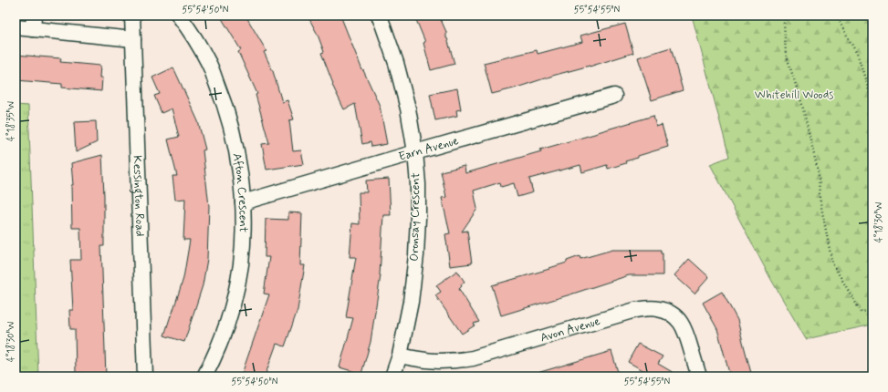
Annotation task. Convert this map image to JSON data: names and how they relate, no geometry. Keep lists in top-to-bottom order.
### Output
{
  "streets": {
    "street": [
      "Earn Avenue",
      "Afton Crescent",
      "Kessington Road",
      "Oronsay Crescent",
      "Avon Avenue"
    ]
  },
  "crossings": [
    ["Earn Avenue", "Afton Crescent"],
    ["Earn Avenue", "Oronsay Crescent"],
    ["Oronsay Crescent", "Avon Avenue"]
  ],
  "parks": ["Whitehill Woods"],
  "coordinates": [
    "55°54'50\"N",
    "55°54'55\"N",
    "4°18'35\"W",
    "4°18'30\"W"
  ]
}
